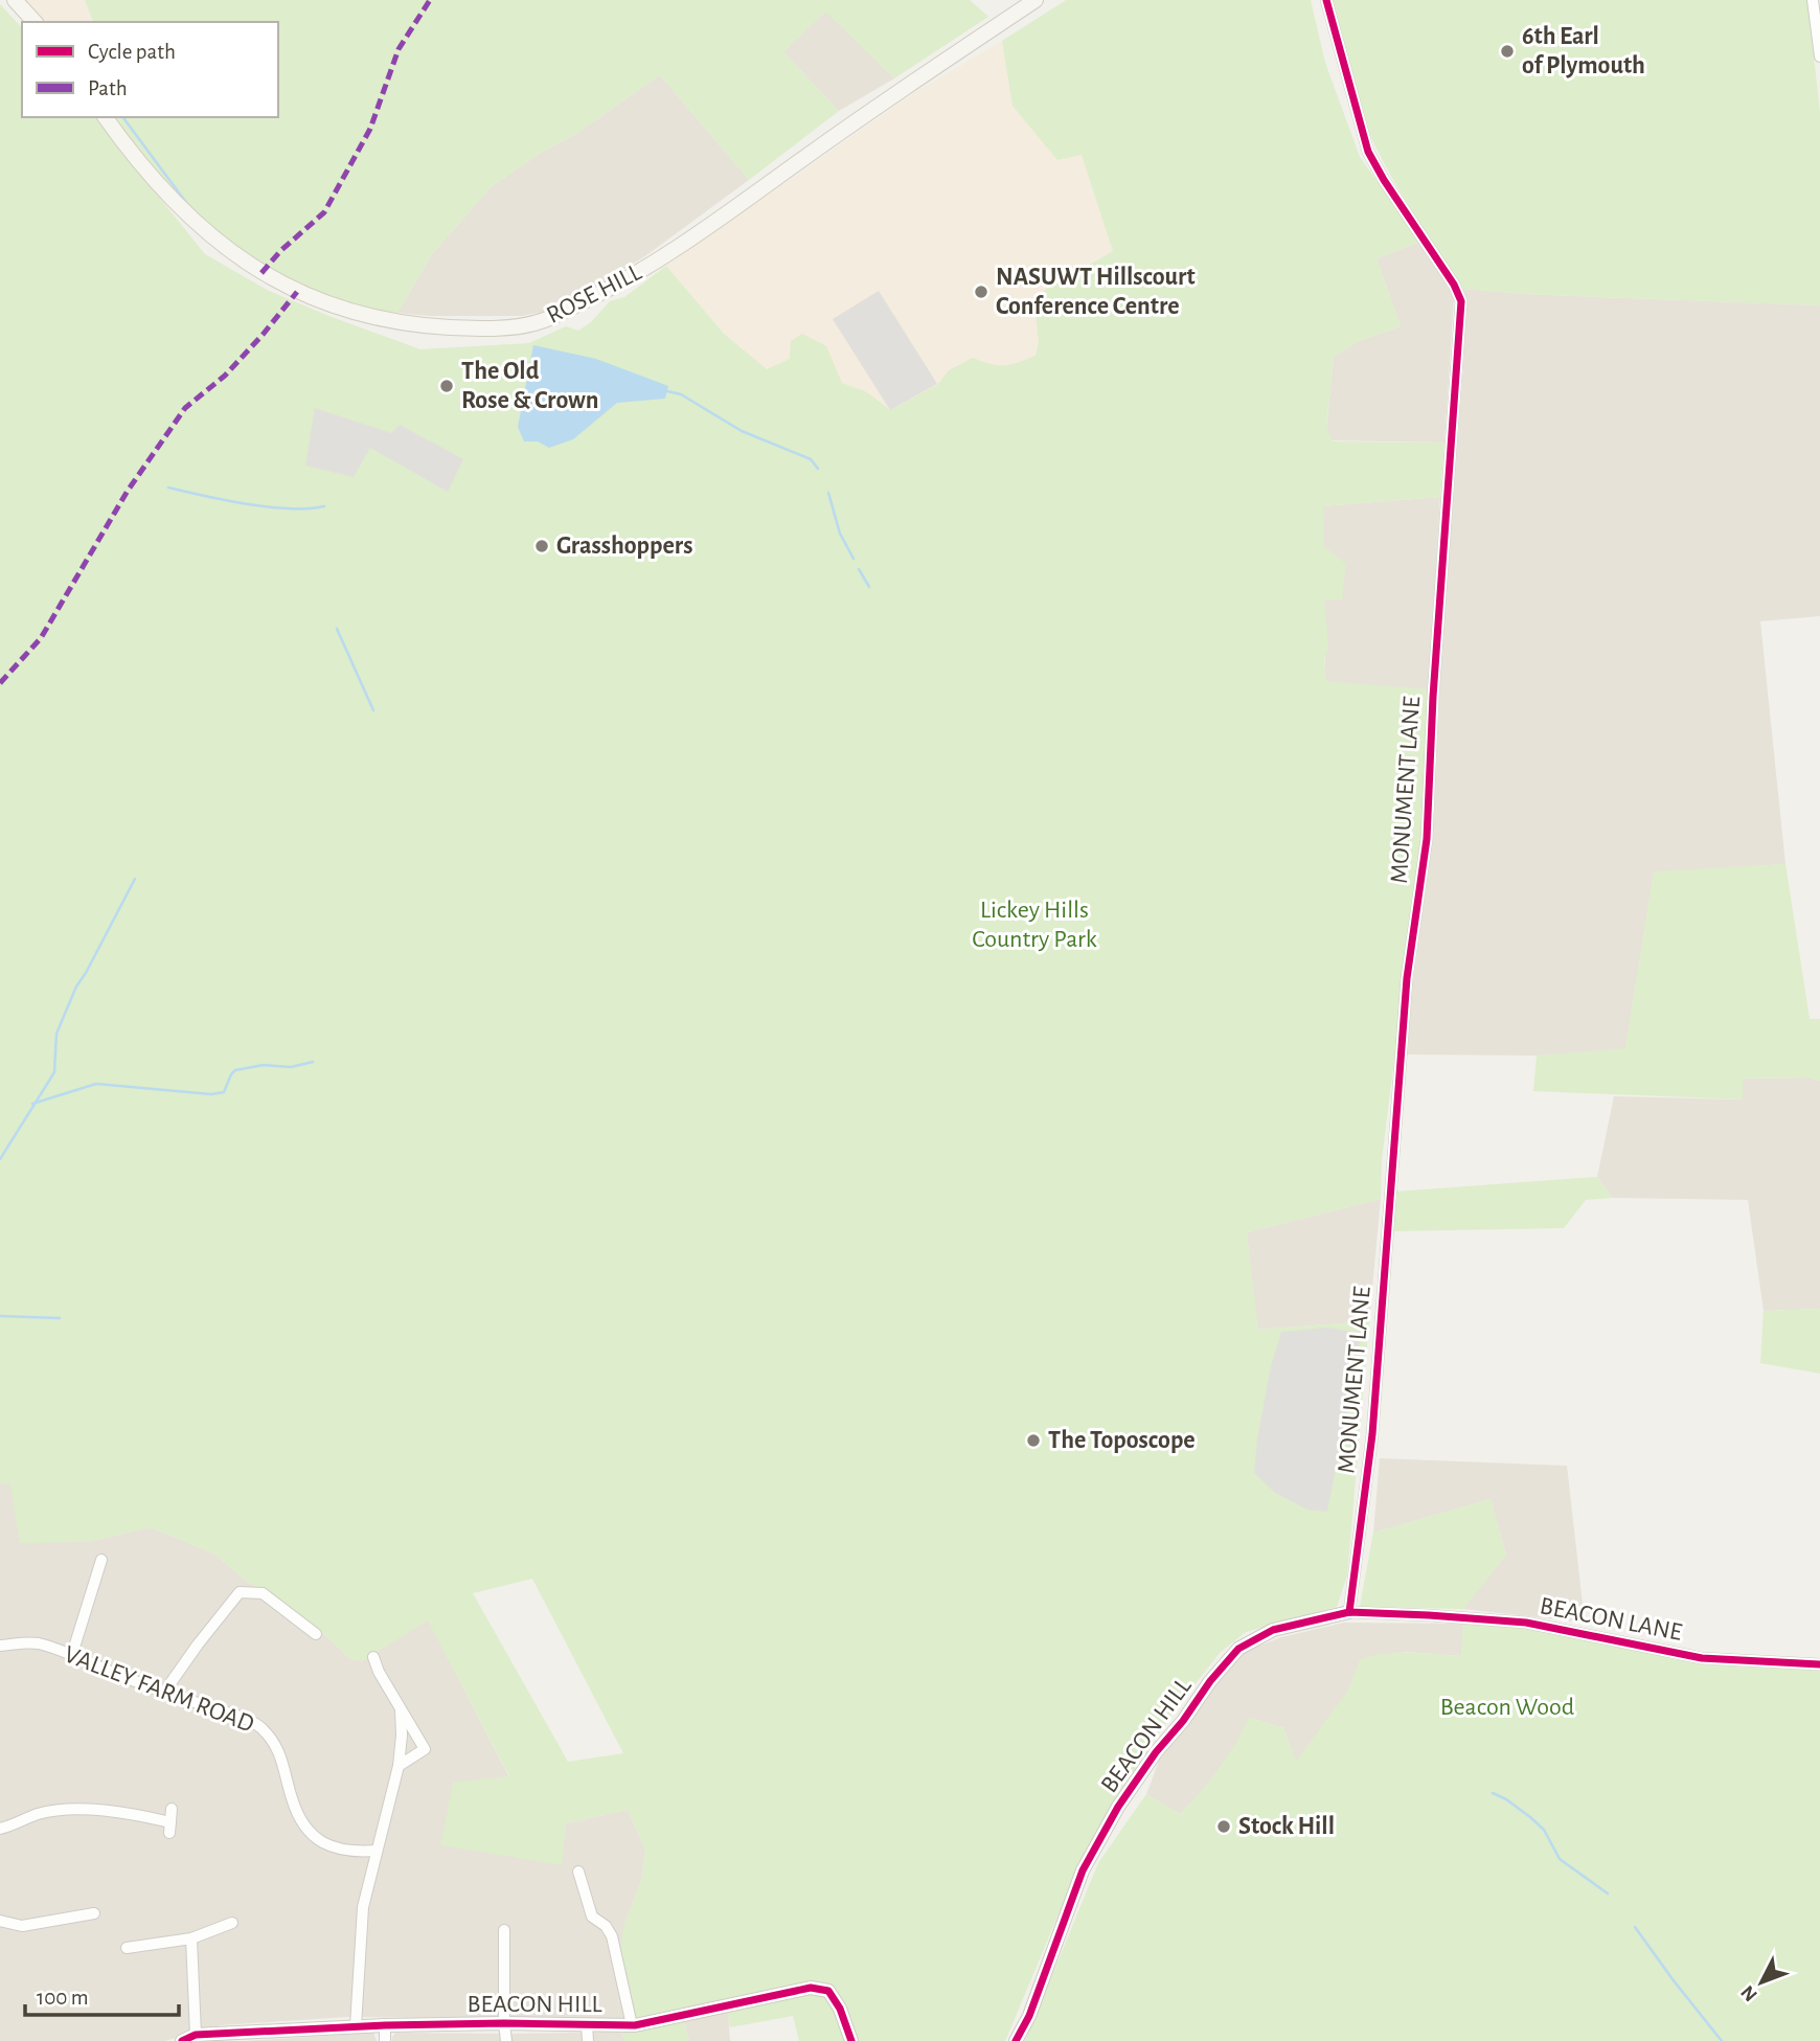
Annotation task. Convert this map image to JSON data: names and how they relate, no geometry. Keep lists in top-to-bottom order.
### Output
{
  "streets": {
    "main road": ["ROSE HILL"],
    "street": [
      "MONUMENT LANE",
      "BEACON LANE",
      "VALLEY FARM ROAD",
      "BEACON HILL"
    ]
  },
  "crossings": [
    ["MONUMENT LANE", "BEACON LANE"],
    ["MONUMENT LANE", "BEACON HILL"],
    ["BEACON LANE", "BEACON HILL"]
  ],
  "parks": ["Lickey Hills Country Park", "Beacon Wood"],
  "places": [
    "6th Earl of Plymouth",
    "NASUWT Hillscourt Conference Centre",
    "The Old Rose & Crown",
    "Grasshoppers",
    "The Toposcope",
    "Stock Hill"
  ],
  "legend": ["Cycle path", "Path"],
  "scale_bar": "100 m",
  "north": "bottom left"
}
